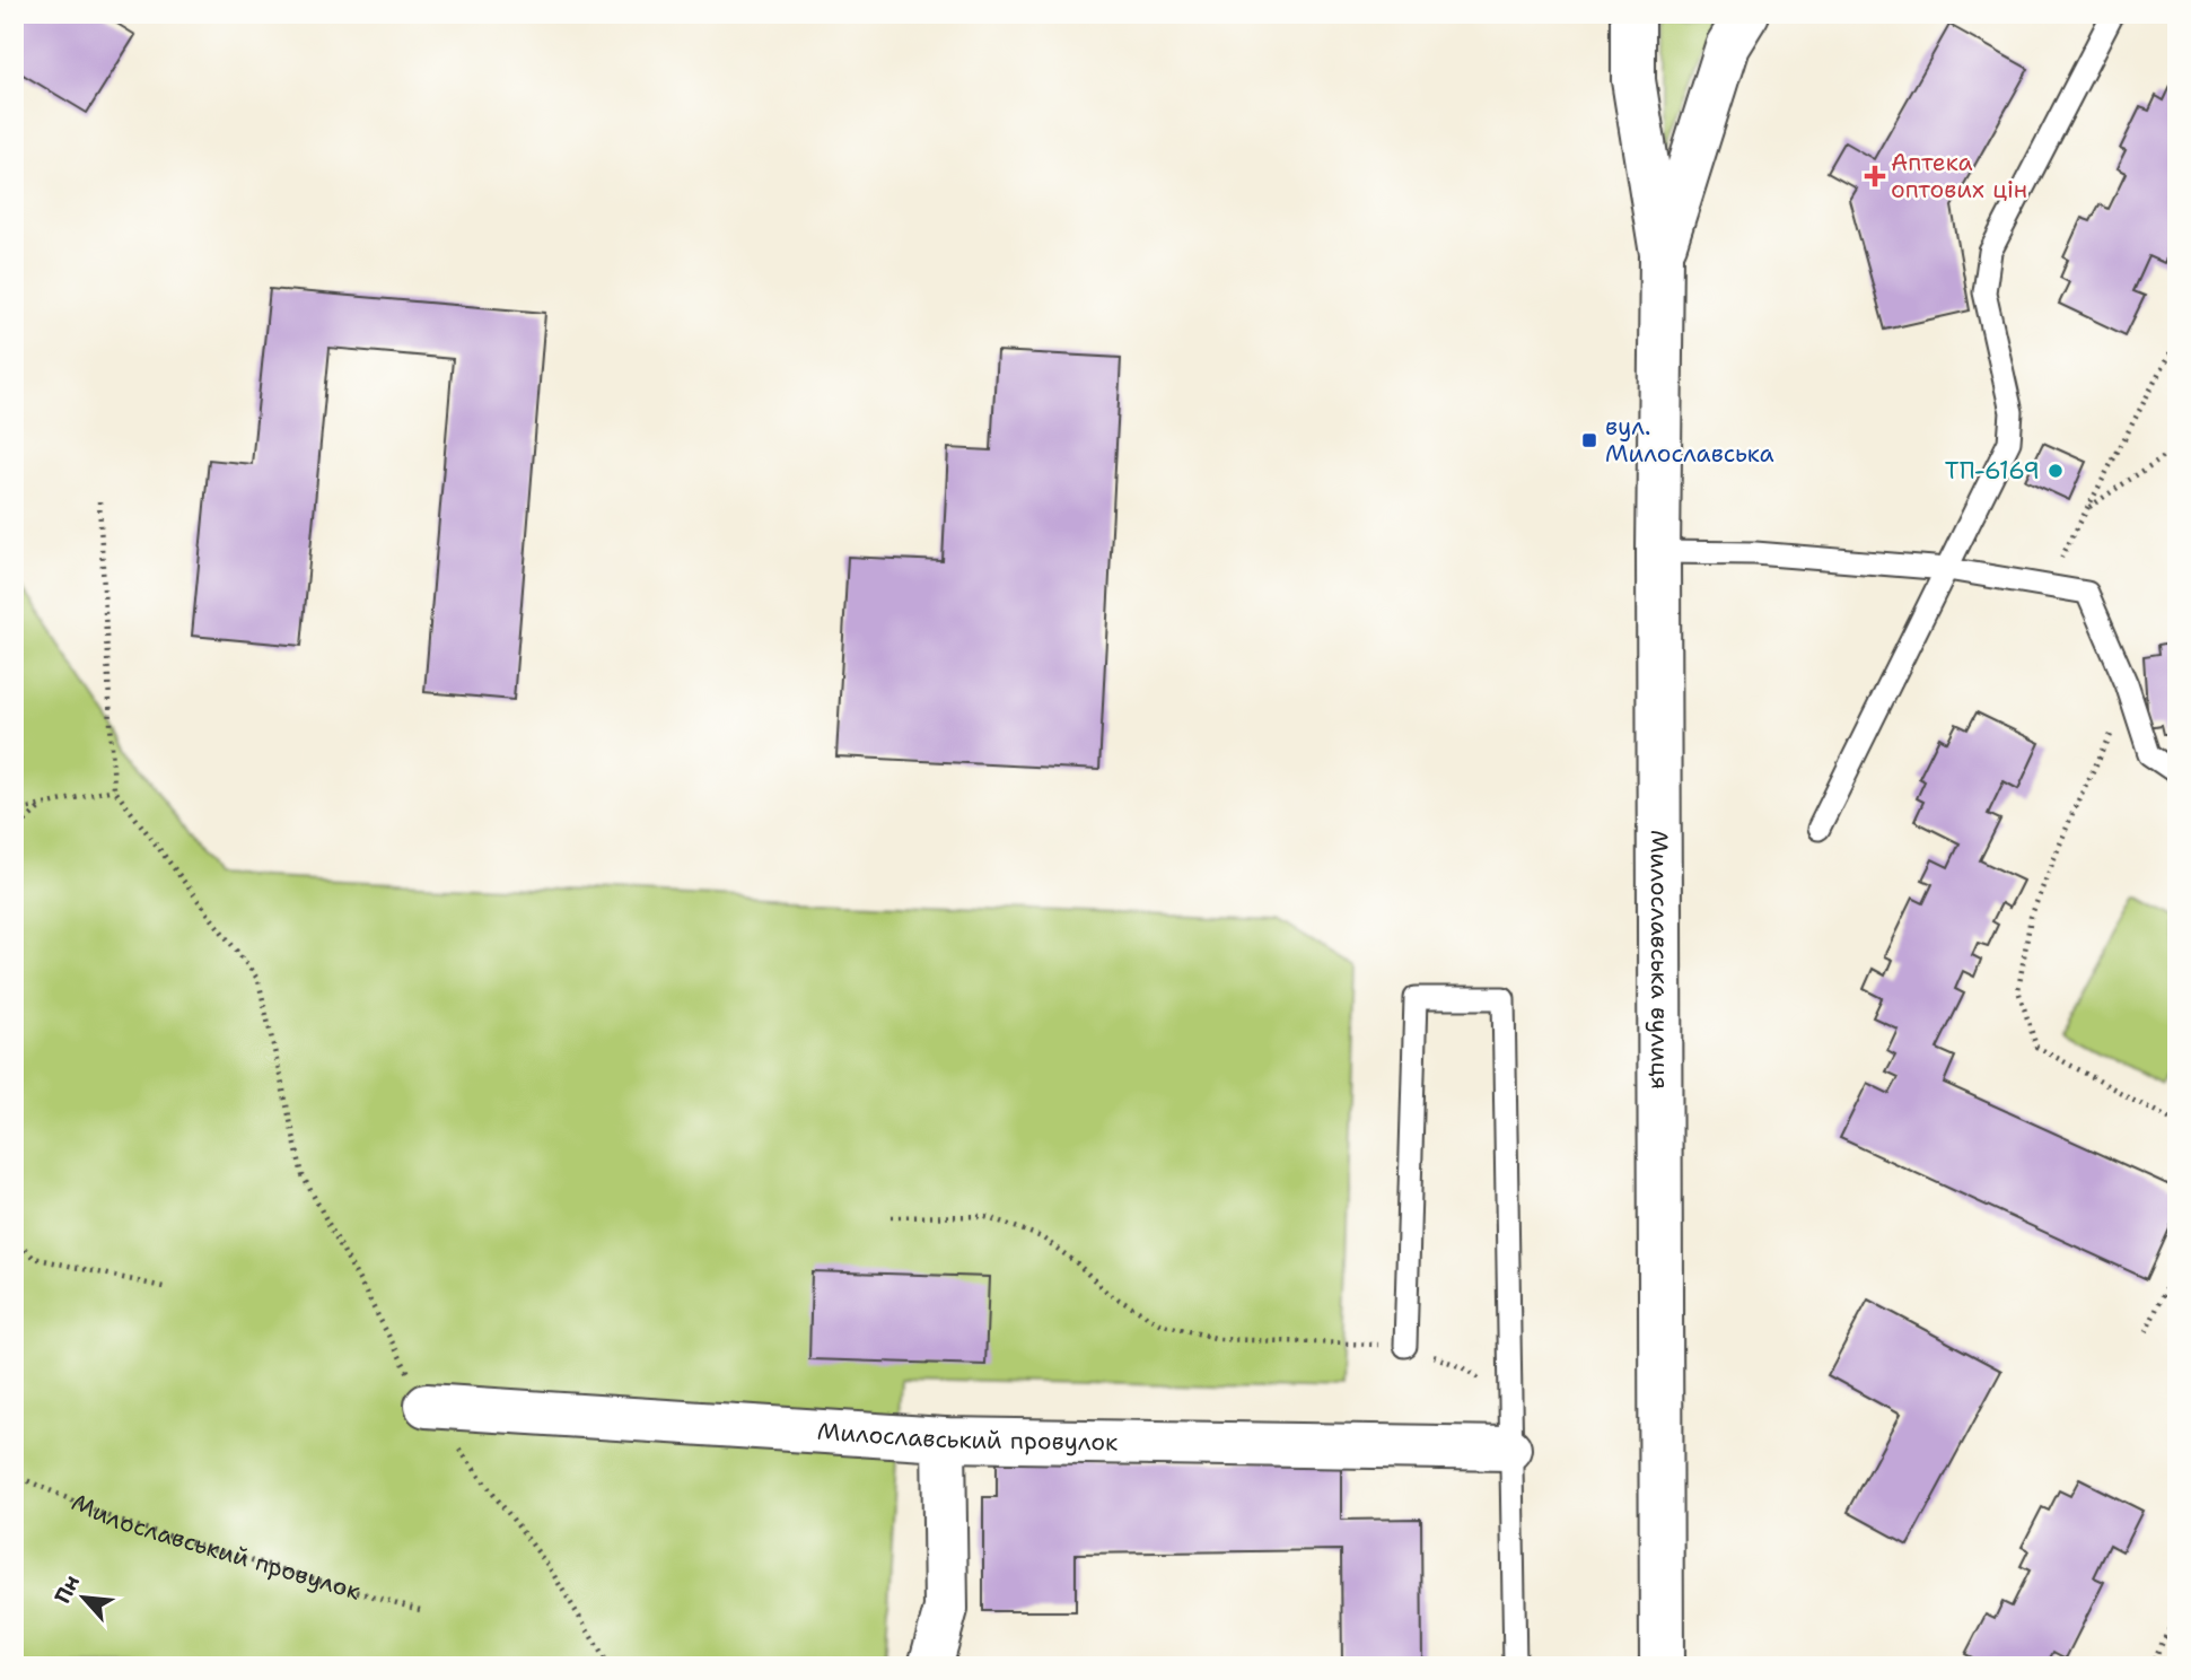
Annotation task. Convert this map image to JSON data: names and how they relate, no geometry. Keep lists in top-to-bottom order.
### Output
{
  "streets": {
    "main road": ["Милославська вулиця", "Милославський провулок"]
  },
  "places": {
    "health": ["Аптека оптових цін"],
    "transit": ["вул. Милославська"],
    "other": ["ТП-6169"]
  },
  "north": "top left"
}
